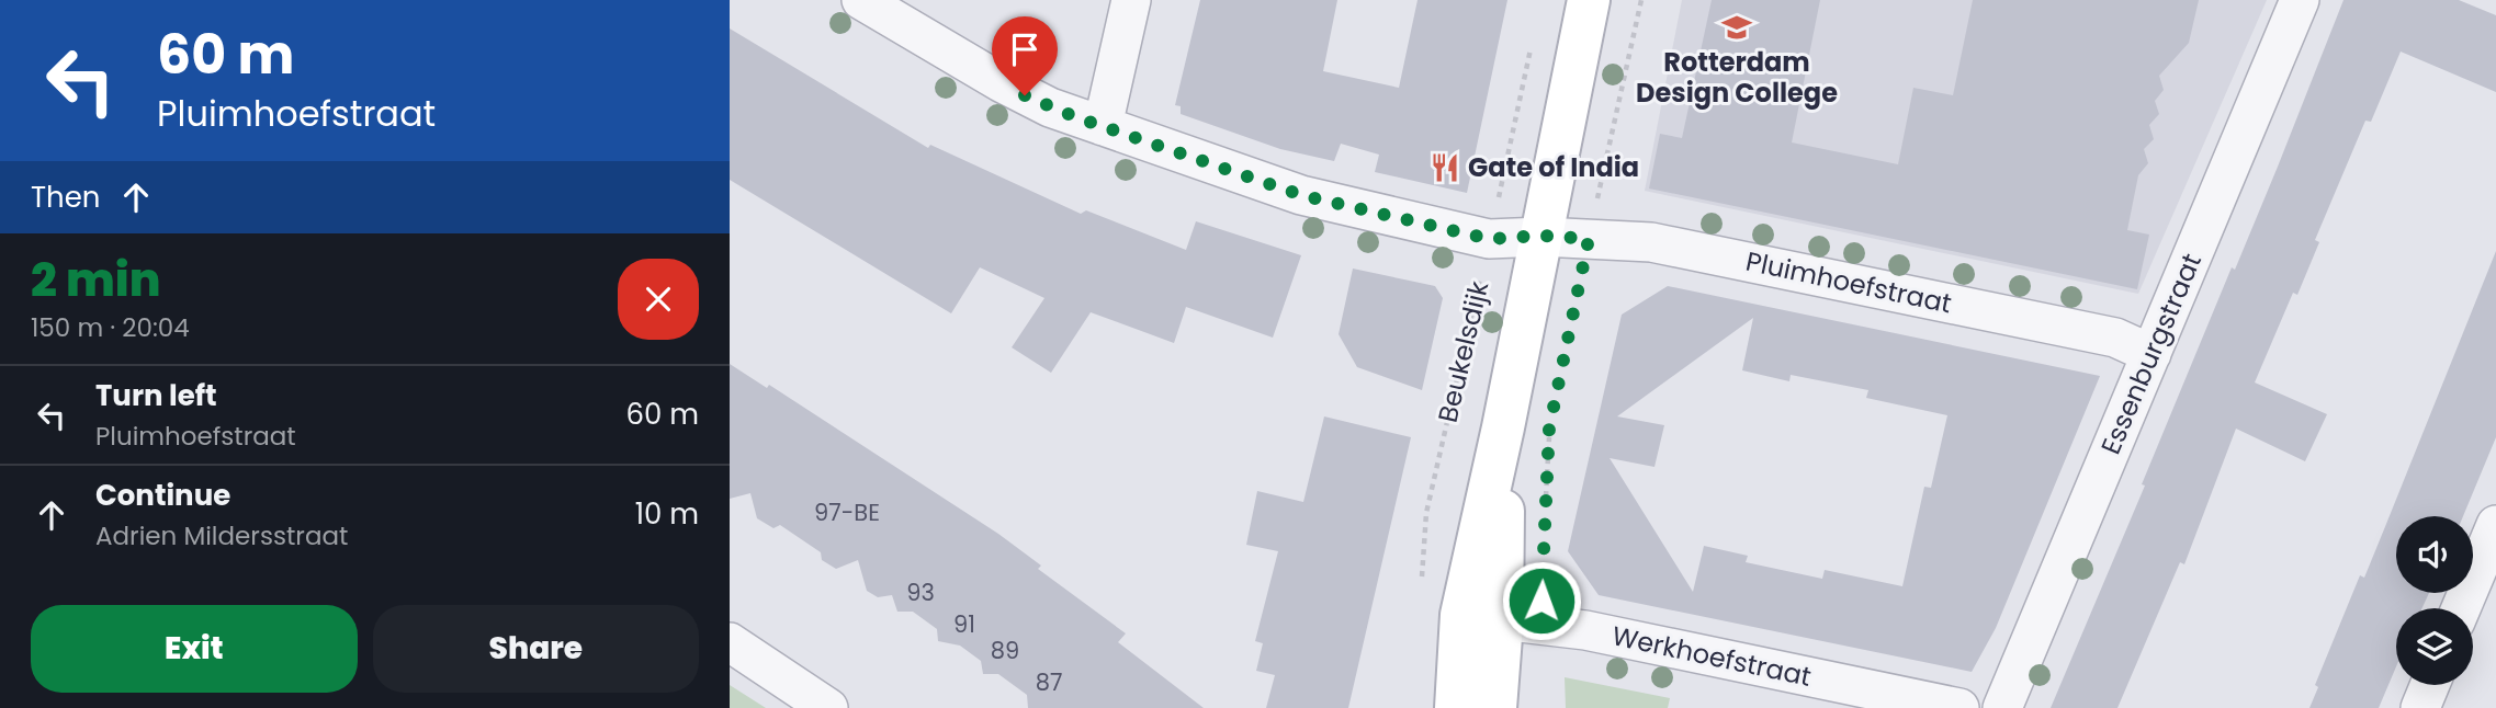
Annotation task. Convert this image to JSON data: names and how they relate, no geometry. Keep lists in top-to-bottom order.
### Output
{
  "streets": {
    "main road": ["Beukelsdijk"],
    "street": ["Pluimhoefstraat", "Essenburgstraat", "Werkhoefstraat"]
  },
  "crossings": [
    ["Pluimhoefstraat", "Beukelsdijk"],
    ["Pluimhoefstraat", "Essenburgstraat"],
    ["Beukelsdijk", "Werkhoefstraat"]
  ],
  "places": {
    "school or university": ["Rotterdam Design College"],
    "restaurant": ["Gate of India"]
  },
  "house_numbers": [
    "97-BE",
    "93",
    "91",
    "89",
    "87"
  ],
  "page": {
    "turn": ["60 m", "Pluimhoefstraat"],
    "then": "Then",
    "heading": ["2 min", "150 m · 20:04"],
    "list": [
      {
        "name": "Turn left",
        "note": "Pluimhoefstraat",
        "value": "60 m"
      },
      {
        "name": "Continue",
        "note": "Adrien Mildersstraat",
        "value": "10 m"
      }
    ],
    "buttons": ["Exit", "Share"]
  }
}
